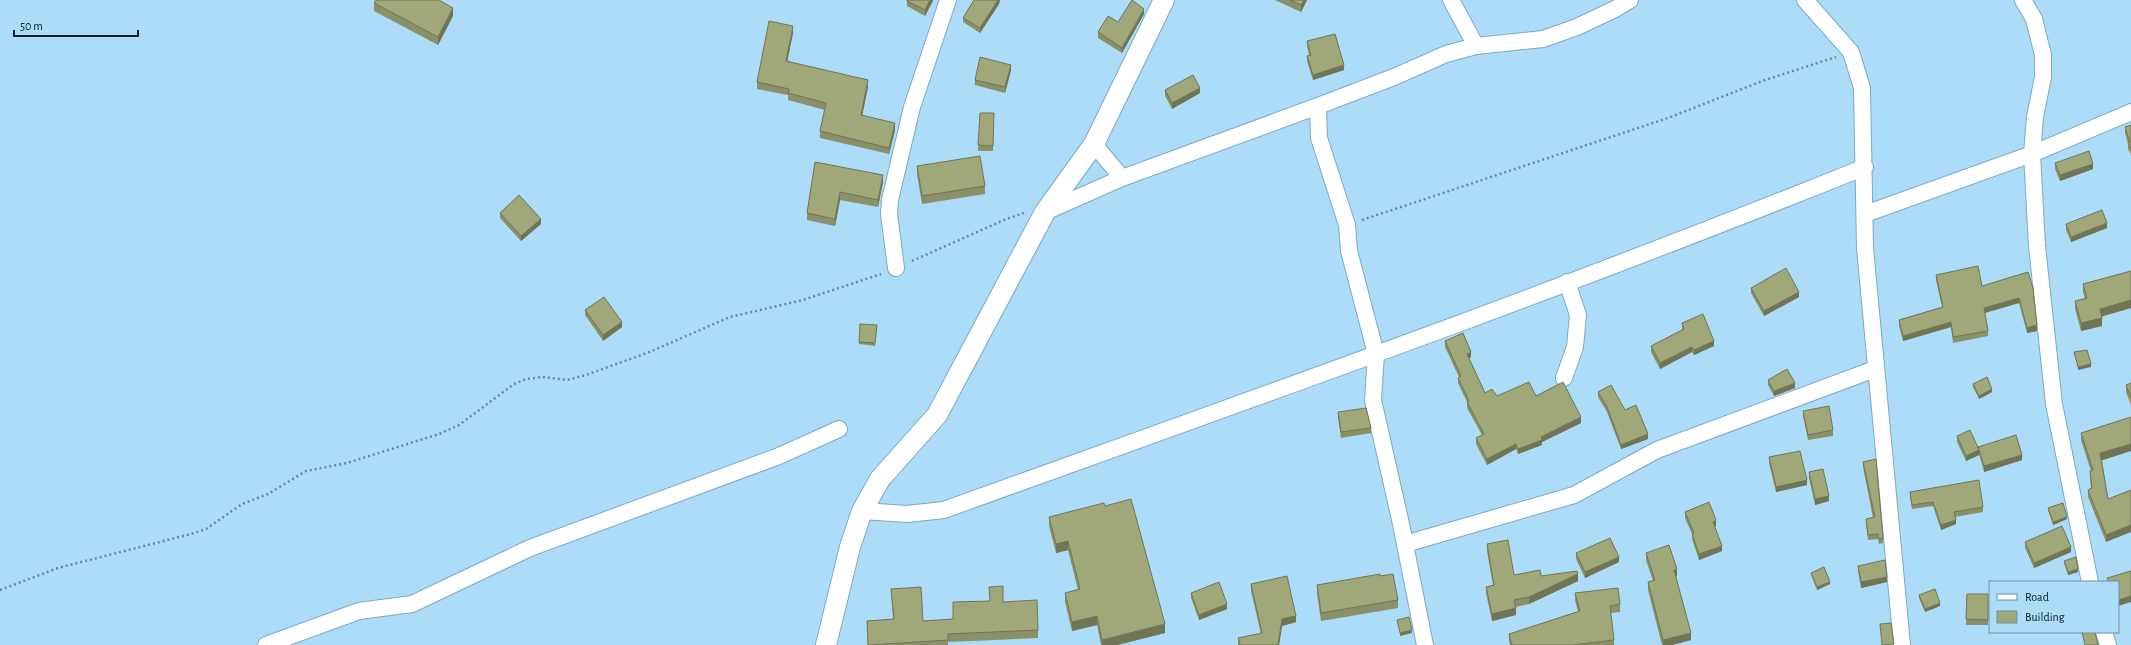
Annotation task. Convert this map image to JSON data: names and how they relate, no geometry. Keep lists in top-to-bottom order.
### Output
{
  "legend": ["Road", "Building"],
  "scale_bar": "50 m"
}
